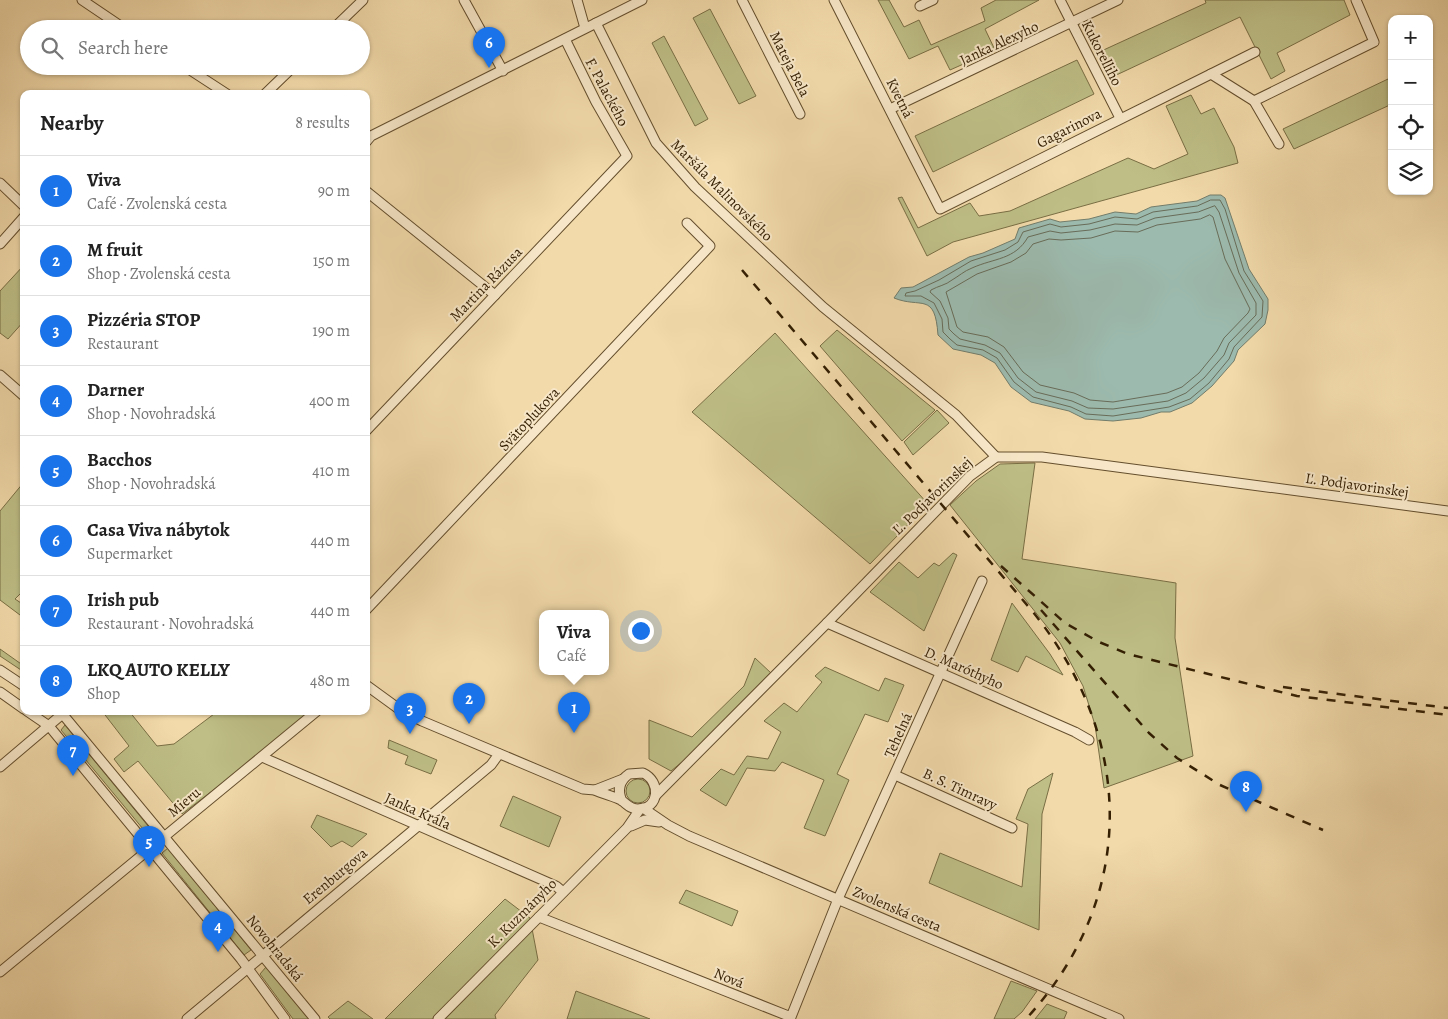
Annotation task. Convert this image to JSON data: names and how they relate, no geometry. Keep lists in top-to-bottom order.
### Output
{
  "streets": {
    "street": [
      "Janka Alexyho",
      "Kukorelliho",
      "Mateja Bela",
      "F. Palackého",
      "Kvetná",
      "Gagarinova",
      "Maršála Malinovského",
      "Martina Rázusa",
      "Svätoplukova",
      "Ľ. Podjavorinskej",
      "D. Maróthyho",
      "Tehelná",
      "B. S. Timravy",
      "Mieru",
      "Janka Kráľa",
      "Erenburgova",
      "Zvolenská cesta",
      "K. Kuzmányho",
      "Novohradská",
      "Nová"
    ]
  },
  "crossings": [
    ["Janka Alexyho", "Kukorelliho"],
    ["Janka Alexyho", "Kvetná"],
    ["Kukorelliho", "Gagarinova"],
    ["F. Palackého", "Martina Rázusa"],
    ["Kvetná", "Gagarinova"],
    ["Maršála Malinovského", "Ľ. Podjavorinskej"],
    ["Ľ. Podjavorinskej", "D. Maróthyho"],
    ["Ľ. Podjavorinskej", "Zvolenská cesta"],
    ["Ľ. Podjavorinskej", "K. Kuzmányho"],
    ["D. Maróthyho", "Tehelná"],
    ["Tehelná", "B. S. Timravy"],
    ["Tehelná", "Zvolenská cesta"],
    ["Tehelná", "Nová"],
    ["Mieru", "Janka Kráľa"],
    ["Mieru", "Novohradská"],
    ["Janka Kráľa", "Erenburgova"],
    ["Janka Kráľa", "K. Kuzmányho"],
    ["Erenburgova", "Zvolenská cesta"],
    ["Erenburgova", "Novohradská"],
    ["Zvolenská cesta", "K. Kuzmányho"],
    ["Zvolenská cesta", "Nová"],
    ["K. Kuzmányho", "Nová"]
  ],
  "page": {
    "map_buttons": ["+", "−"],
    "search": "Search here",
    "pins": [
      "6",
      "2",
      "1",
      "3",
      "7",
      "8",
      "5",
      "4"
    ],
    "heading": ["Nearby", "8 results"],
    "list": [
      {
        "mark": "1",
        "name": "Viva",
        "note": "Café · Zvolenská cesta",
        "value": "90 m"
      },
      {
        "mark": "2",
        "name": "M fruit",
        "note": "Shop · Zvolenská cesta",
        "value": "150 m"
      },
      {
        "mark": "3",
        "name": "Pizzéria STOP",
        "note": "Restaurant",
        "value": "190 m"
      },
      {
        "mark": "4",
        "name": "Darner",
        "note": "Shop · Novohradská",
        "value": "400 m"
      },
      {
        "mark": "5",
        "name": "Bacchos",
        "note": "Shop · Novohradská",
        "value": "410 m"
      },
      {
        "mark": "6",
        "name": "Casa Viva nábytok",
        "note": "Supermarket",
        "value": "440 m"
      },
      {
        "mark": "7",
        "name": "Irish pub",
        "note": "Restaurant · Novohradská",
        "value": "440 m"
      },
      {
        "mark": "8",
        "name": "LKQ AUTO KELLY",
        "note": "Shop",
        "value": "480 m"
      }
    ],
    "popup": ["Viva", "Café"]
  }
}
